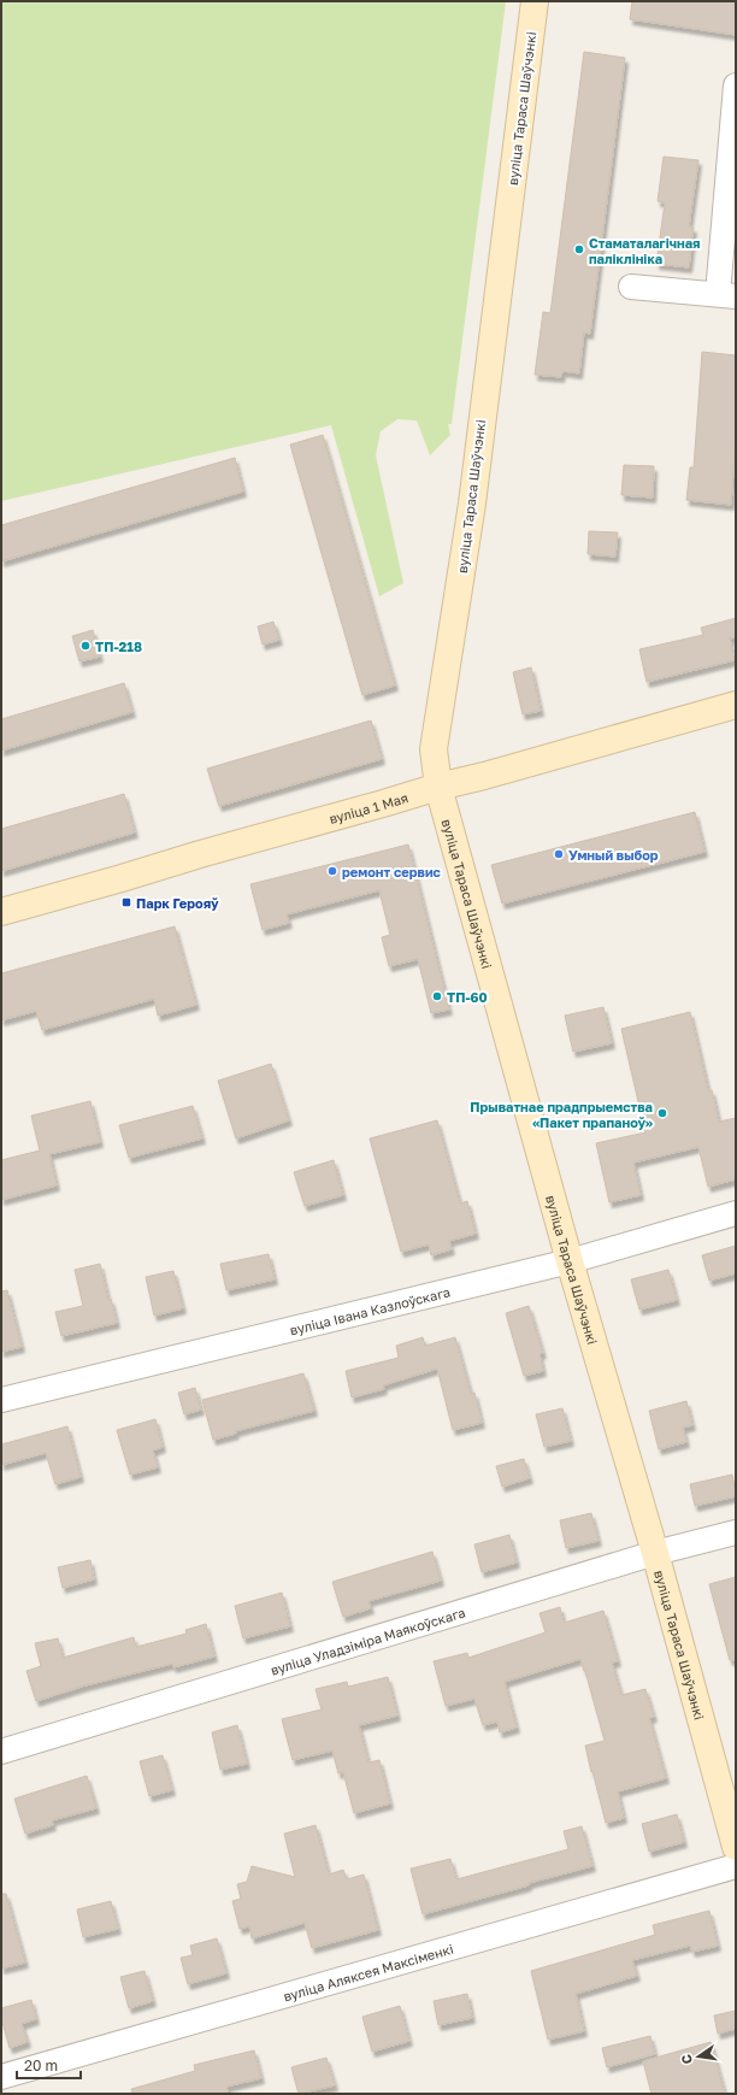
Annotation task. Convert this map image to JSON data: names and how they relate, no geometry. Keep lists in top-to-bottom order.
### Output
{
  "streets": {
    "street": [
      "вуліца Тараса Шаўчэнкі",
      "вуліца 1 Мая",
      "вуліца Івана Казлоўскага",
      "вуліца Уладзіміра Маякоўскага",
      "вуліца Аляксея Максіменкі"
    ]
  },
  "crossings": [
    ["вуліца Тараса Шаўчэнкі", "вуліца 1 Мая"],
    ["вуліца Тараса Шаўчэнкі", "вуліца Івана Казлоўскага"],
    ["вуліца Тараса Шаўчэнкі", "вуліца Уладзіміра Маякоўскага"]
  ],
  "places": {
    "other": [
      "Стаматалагічная паліклініка",
      "ТП-218",
      "Умный выбор",
      "ремонт сервис",
      "ТП-60",
      "Прыватнае прадпрыемства «Пакет прапаноў»"
    ],
    "transit": ["Парк Герояў"]
  },
  "scale_bar": "20 m",
  "north": "left"
}
